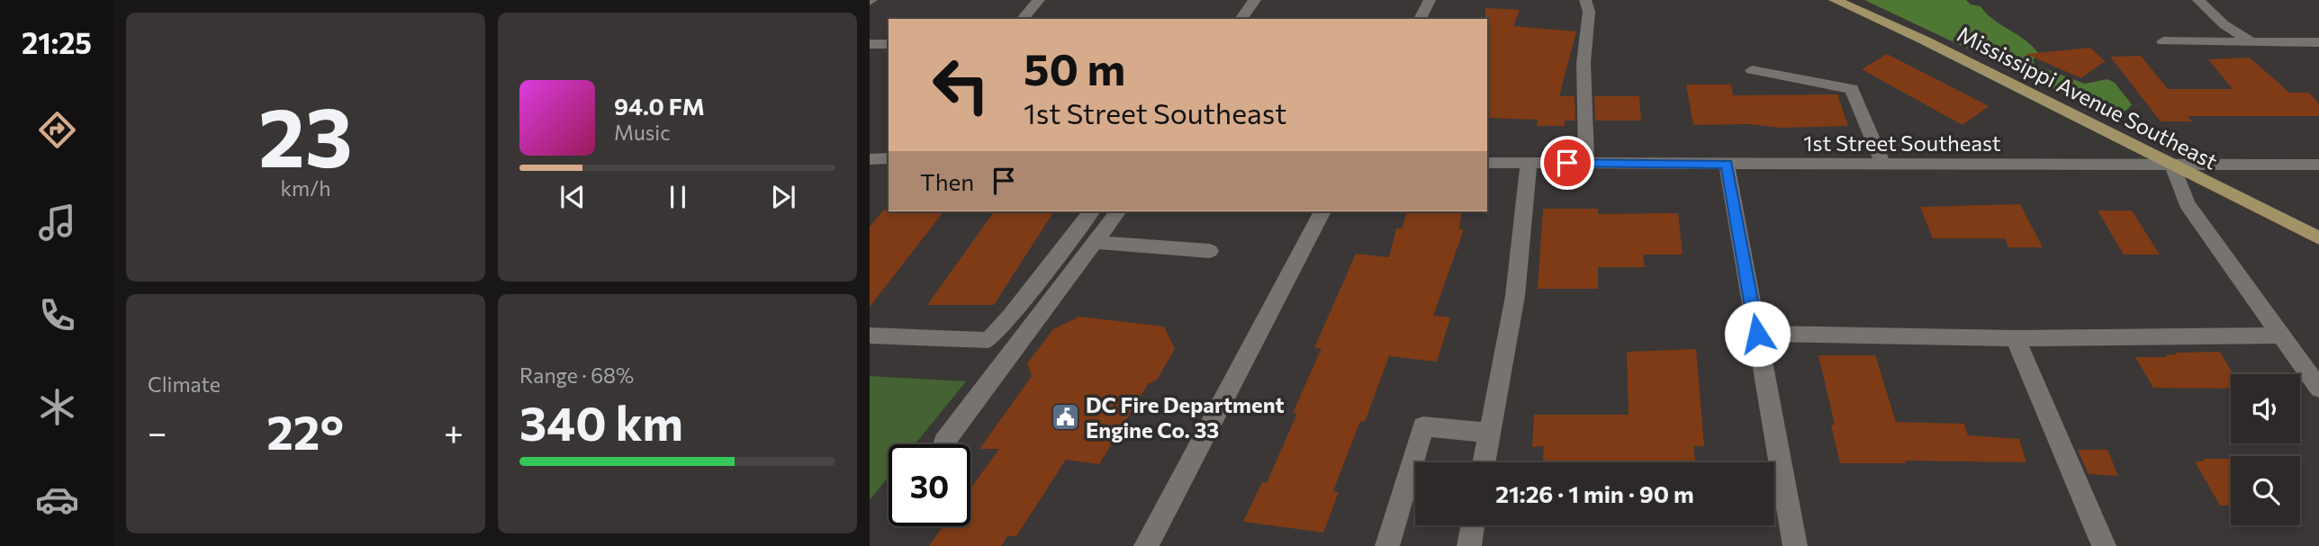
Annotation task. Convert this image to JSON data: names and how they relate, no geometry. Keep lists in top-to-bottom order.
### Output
{
  "streets": {
    "main road": ["Mississippi Avenue Southeast"],
    "street": ["1st Street Southeast"]
  },
  "crossings": [
    ["Mississippi Avenue Southeast", "1st Street Southeast"]
  ],
  "places": {
    "public building": ["DC Fire Department Engine Co. 33"]
  },
  "page": {
    "tabs": "21:25",
    "tile": [
      ["23", "km/h"],
      "Climate",
      ["Range · 68%", "340 km"]
    ],
    "turn": ["50 m", "1st Street Southeast"],
    "song": ["94.0 FM", "Music"],
    "then": "Then",
    "heat": ["−", "22°", "+"],
    "limit": "30",
    "trip": "21:26 · 1 min · 90 m"
  }
}
